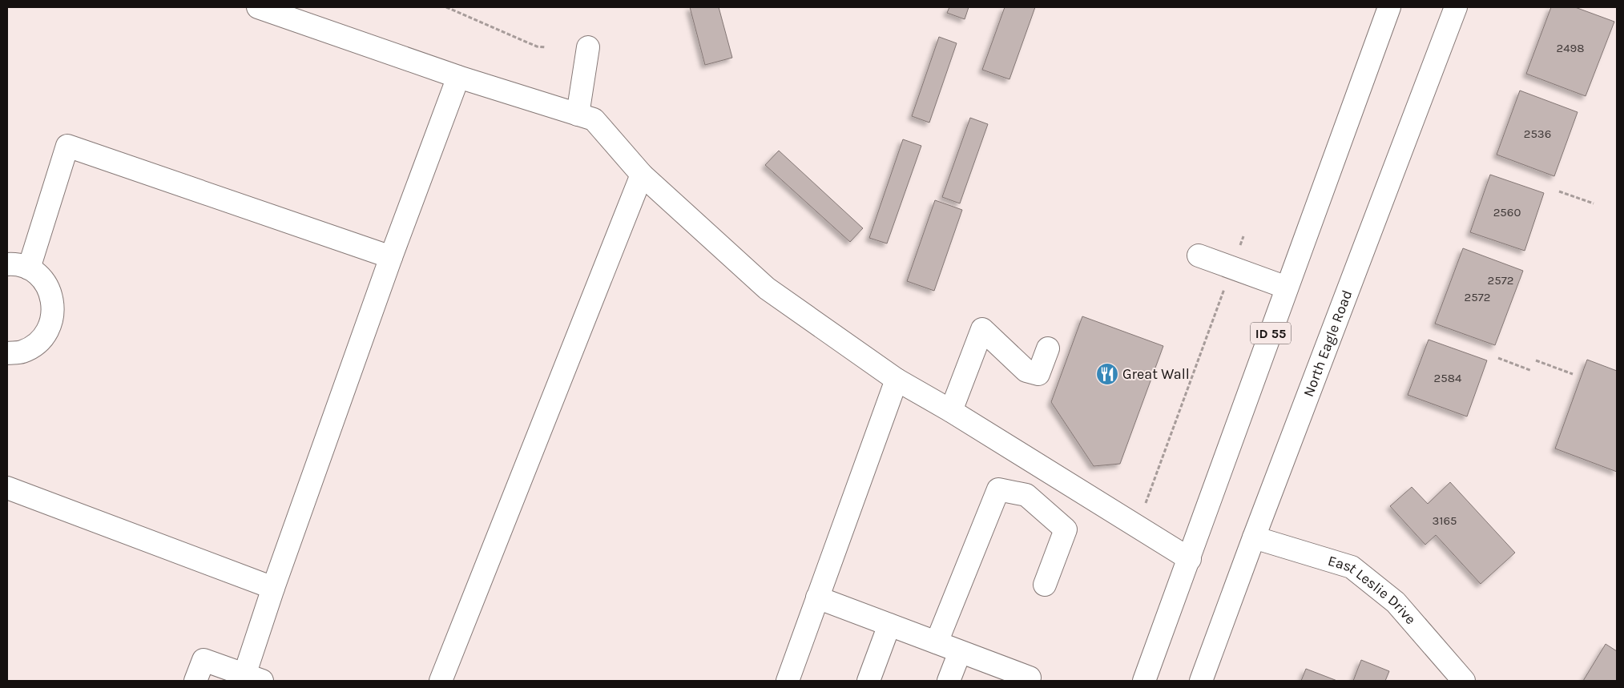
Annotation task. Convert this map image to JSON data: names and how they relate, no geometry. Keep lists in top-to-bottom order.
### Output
{
  "streets": {
    "main road": ["ID 55", "North Eagle Road", "East Leslie Drive"]
  },
  "crossings": [
    ["North Eagle Road", "East Leslie Drive"]
  ],
  "places": {
    "restaurant": ["Great Wall"]
  },
  "house_numbers": [
    "2498",
    "2536",
    "2560",
    "2572",
    "2572",
    "2584",
    "3165"
  ]
}
